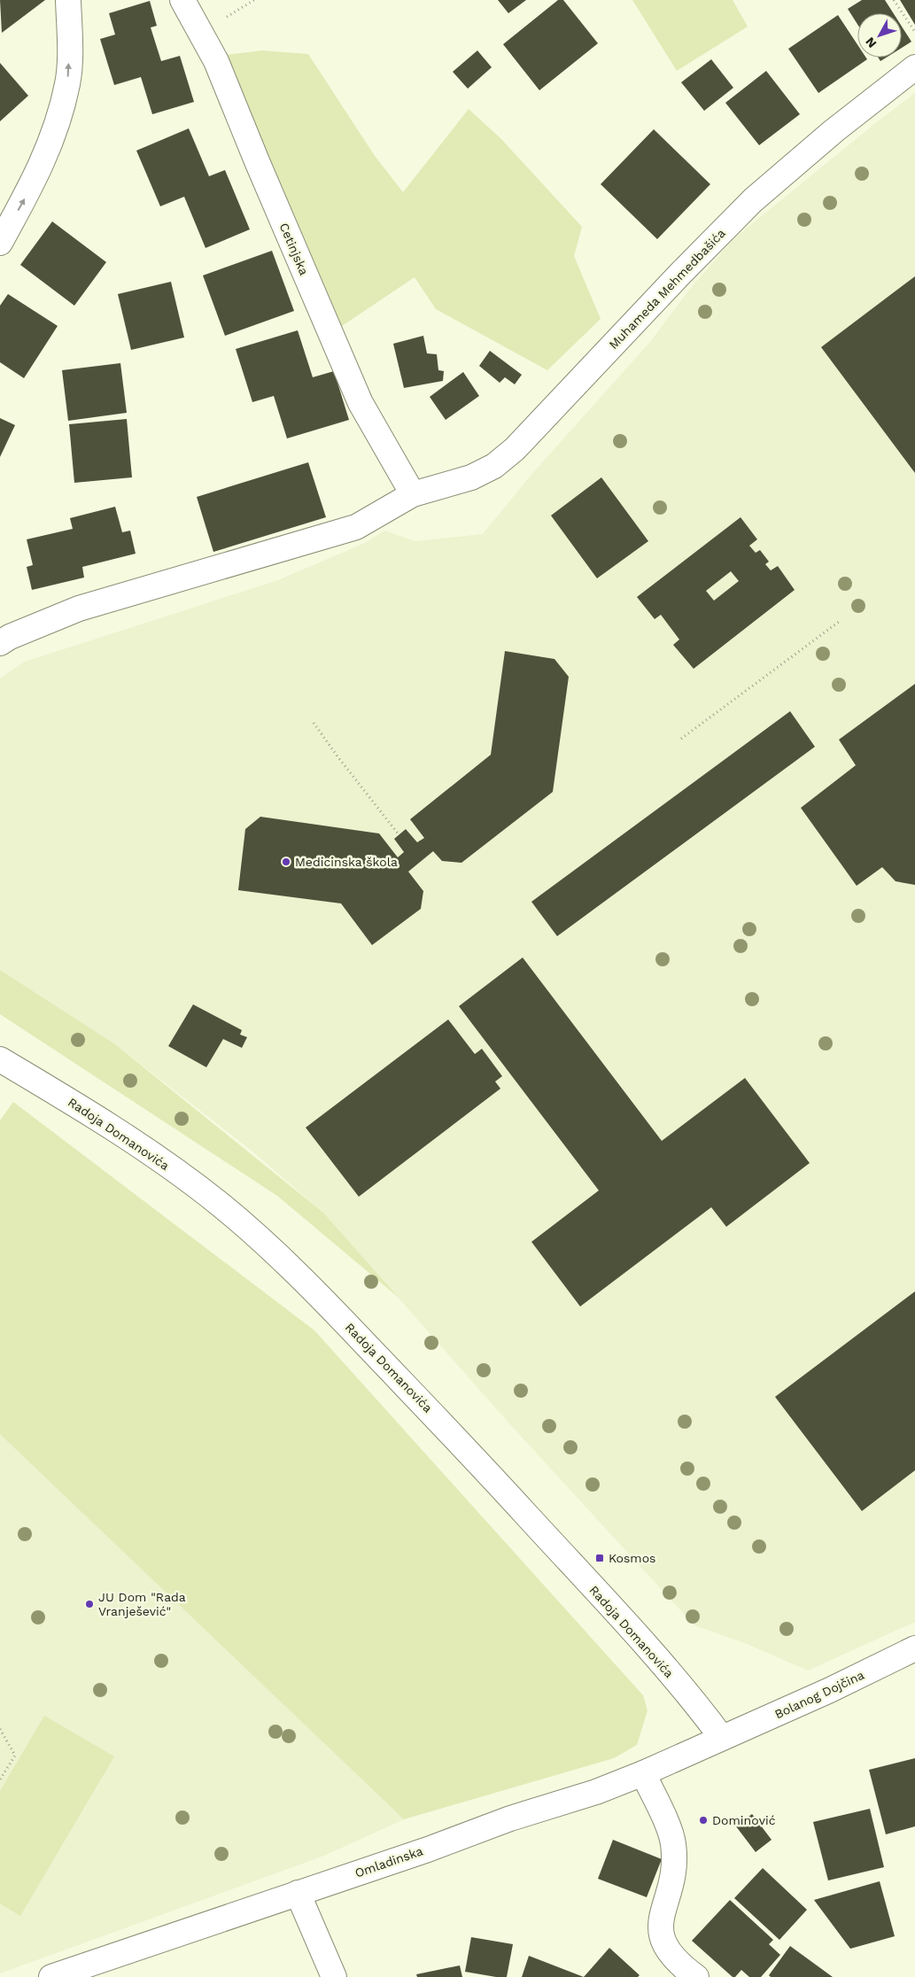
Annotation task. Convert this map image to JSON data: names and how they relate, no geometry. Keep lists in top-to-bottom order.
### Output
{
  "streets": {
    "street": [
      "Cetinjska",
      "Muhameda Mehmedbašića",
      "Radoja Domanovića",
      "Bolanog Dojčina",
      "Omladinska"
    ]
  },
  "crossings": [
    ["Cetinjska", "Muhameda Mehmedbašića"],
    ["Radoja Domanovića", "Bolanog Dojčina"],
    ["Radoja Domanovića", "Omladinska"],
    ["Bolanog Dojčina", "Omladinska"]
  ],
  "places": {
    "other": ["Medicinska škola", "JU Dom \"Rada Vranješević\"", "Dominović"],
    "transit": ["Kosmos"]
  },
  "north": "bottom left"
}
